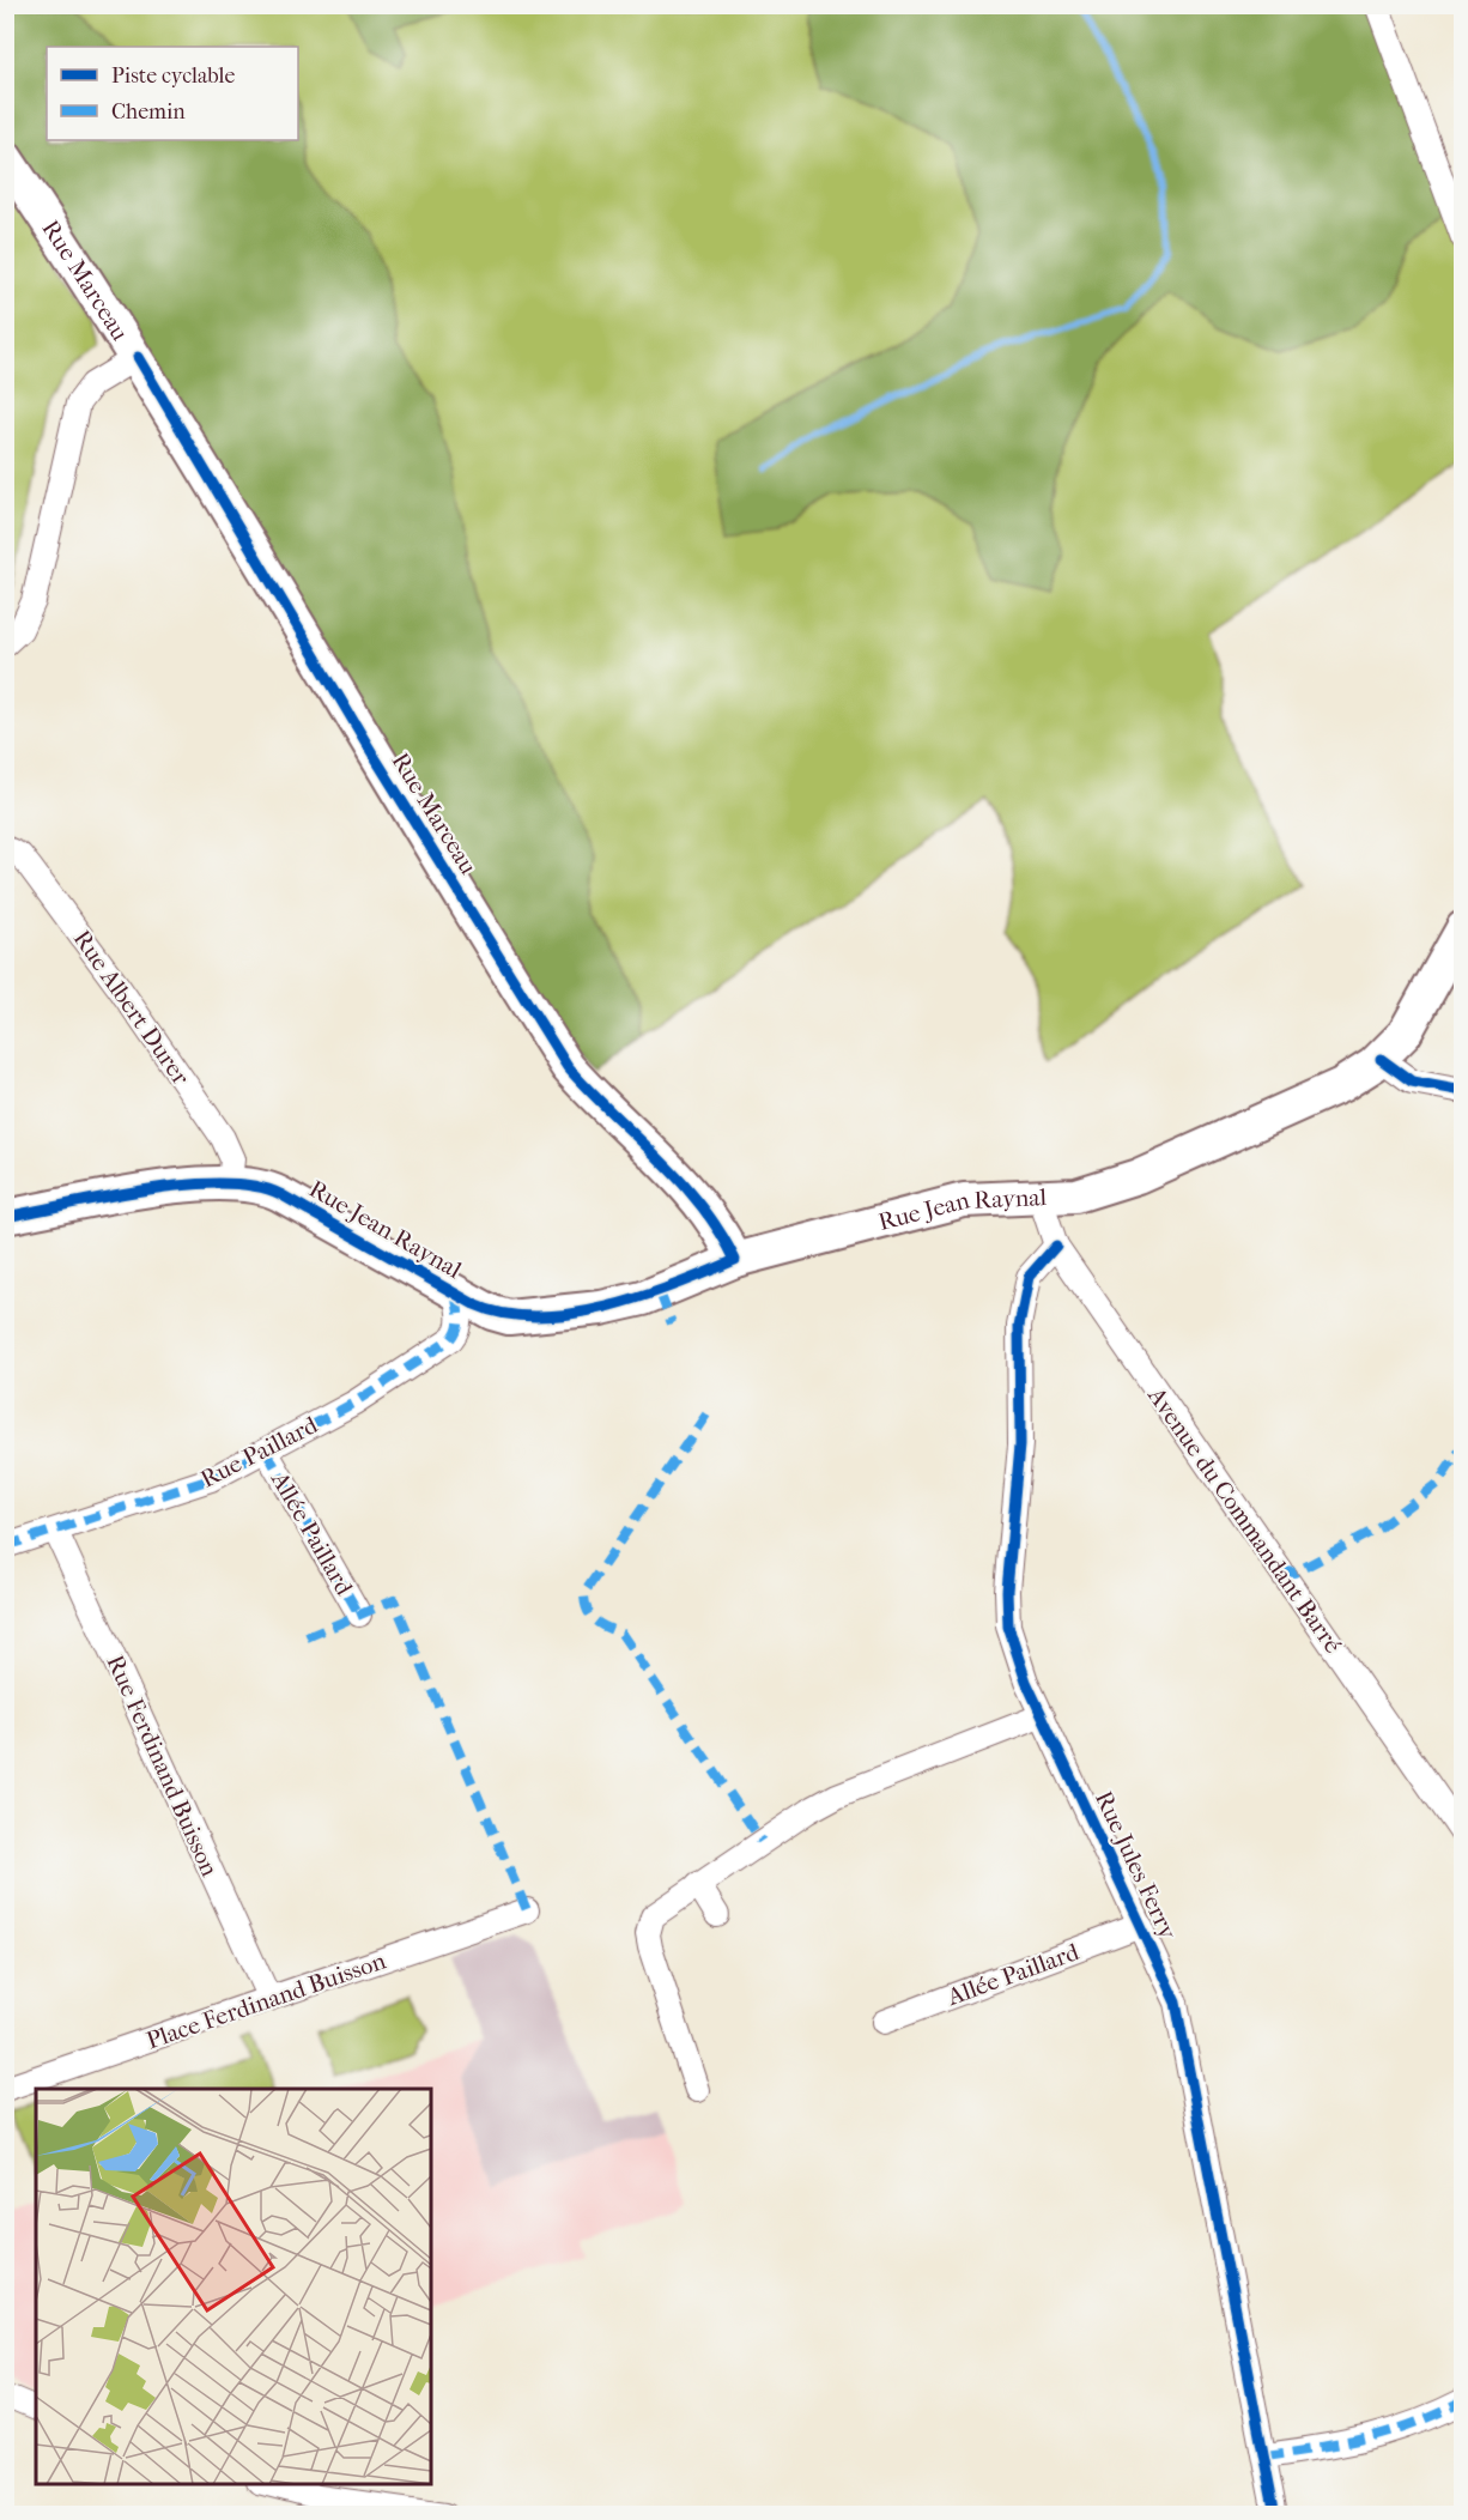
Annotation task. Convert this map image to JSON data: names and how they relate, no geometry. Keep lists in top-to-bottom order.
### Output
{
  "streets": {
    "main road": ["Rue Marceau", "Rue Jean Raynal"],
    "street": [
      "Rue Albert Durer",
      "Rue Paillard",
      "Avenue du Commandant Barré",
      "Allée Paillard",
      "Rue Ferdinand Buisson",
      "Rue Jules Ferry",
      "Place Ferdinand Buisson"
    ]
  },
  "crossings": [
    ["Rue Marceau", "Rue Jean Raynal"],
    ["Rue Albert Durer", "Rue Jean Raynal"],
    ["Rue Jean Raynal", "Rue Paillard"],
    ["Rue Jean Raynal", "Avenue du Commandant Barré"],
    ["Rue Paillard", "Allée Paillard"],
    ["Rue Paillard", "Rue Ferdinand Buisson"],
    ["Avenue du Commandant Barré", "Rue Jules Ferry"],
    ["Allée Paillard", "Rue Jules Ferry"],
    ["Rue Ferdinand Buisson", "Place Ferdinand Buisson"]
  ],
  "legend": ["Piste cyclable", "Chemin"]
}
